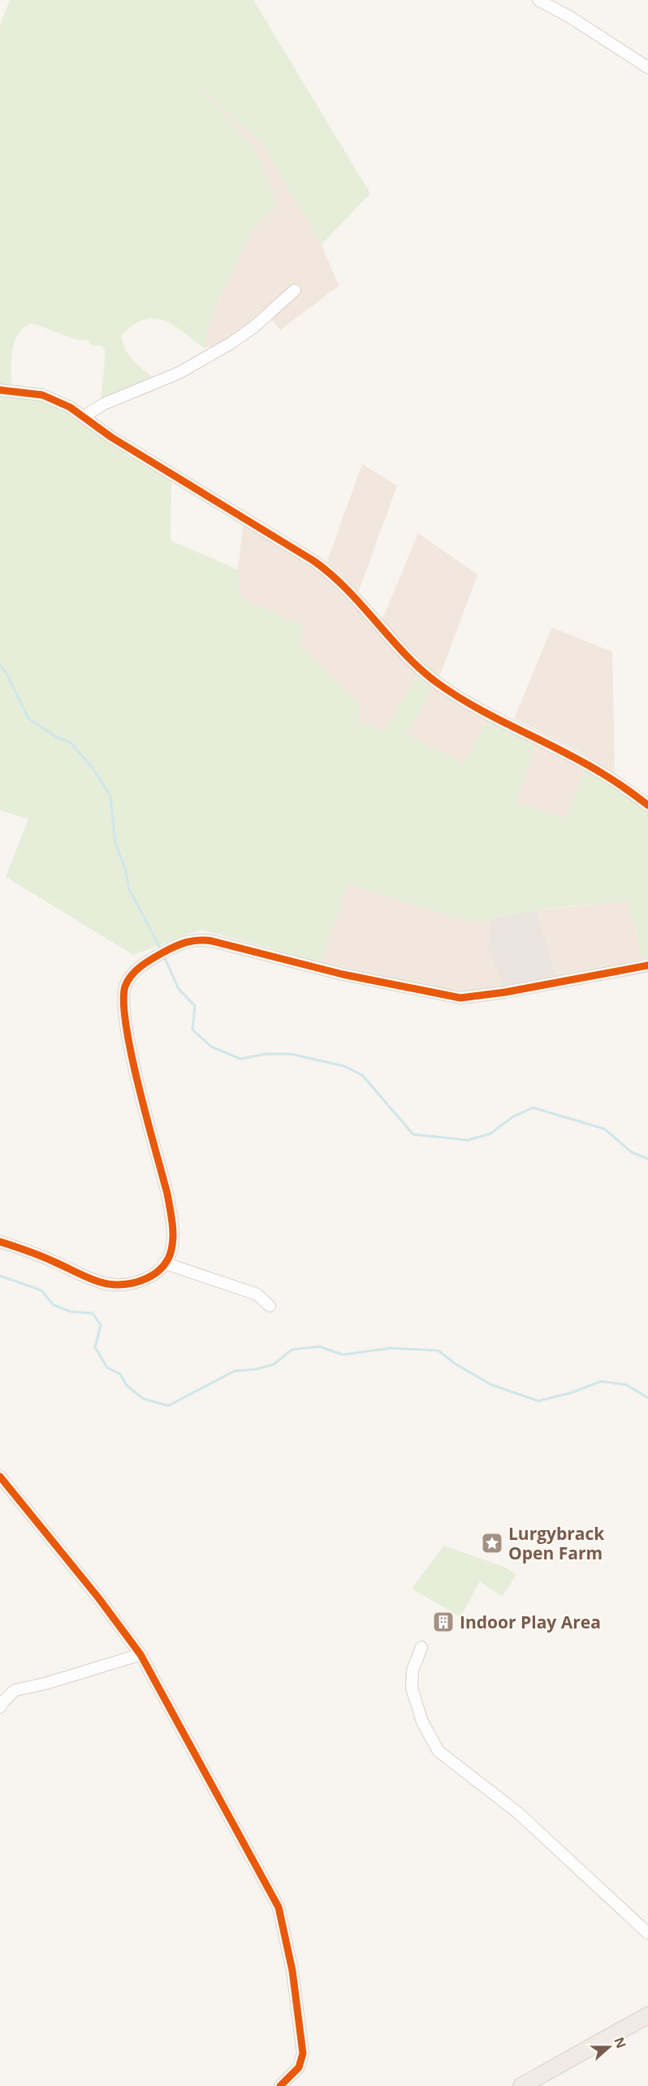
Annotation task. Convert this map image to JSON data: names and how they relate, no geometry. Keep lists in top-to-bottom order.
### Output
{
  "places": {
    "place": ["Lurgybrack Open Farm"],
    "building": ["Indoor Play Area"]
  },
  "north": "right"
}
